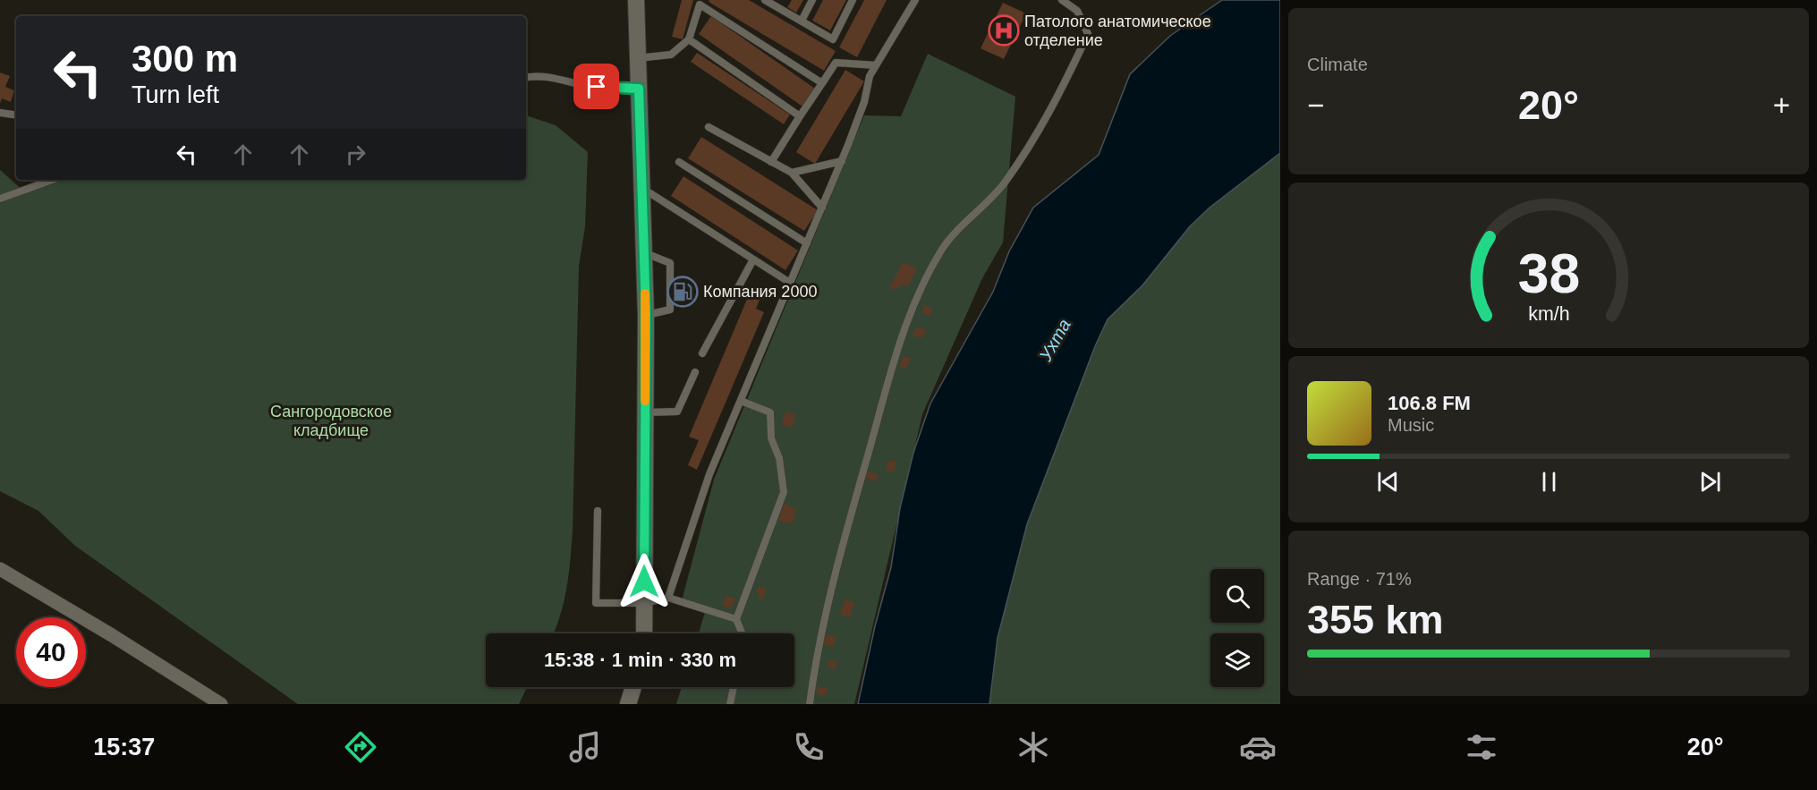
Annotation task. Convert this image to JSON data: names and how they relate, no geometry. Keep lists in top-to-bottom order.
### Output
{
  "water": ["Ухта"],
  "parks": ["Сангородовское кладбище"],
  "places": {
    "hospital": ["Патолого анатомическое отделение"],
    "fuel station": ["Компания 2000"]
  },
  "page": {
    "tile": [
      "Climate",
      ["Range · 71%", "355 km"]
    ],
    "turn": ["300 m", "Turn left"],
    "heat": ["−", "20°", "+"],
    "song": ["106.8 FM", "Music"],
    "limit": "40",
    "trip": "15:38 · 1 min · 330 m",
    "tabs": ["15:37", "20°"],
    "gauge": ["38", "km/h"]
  }
}
